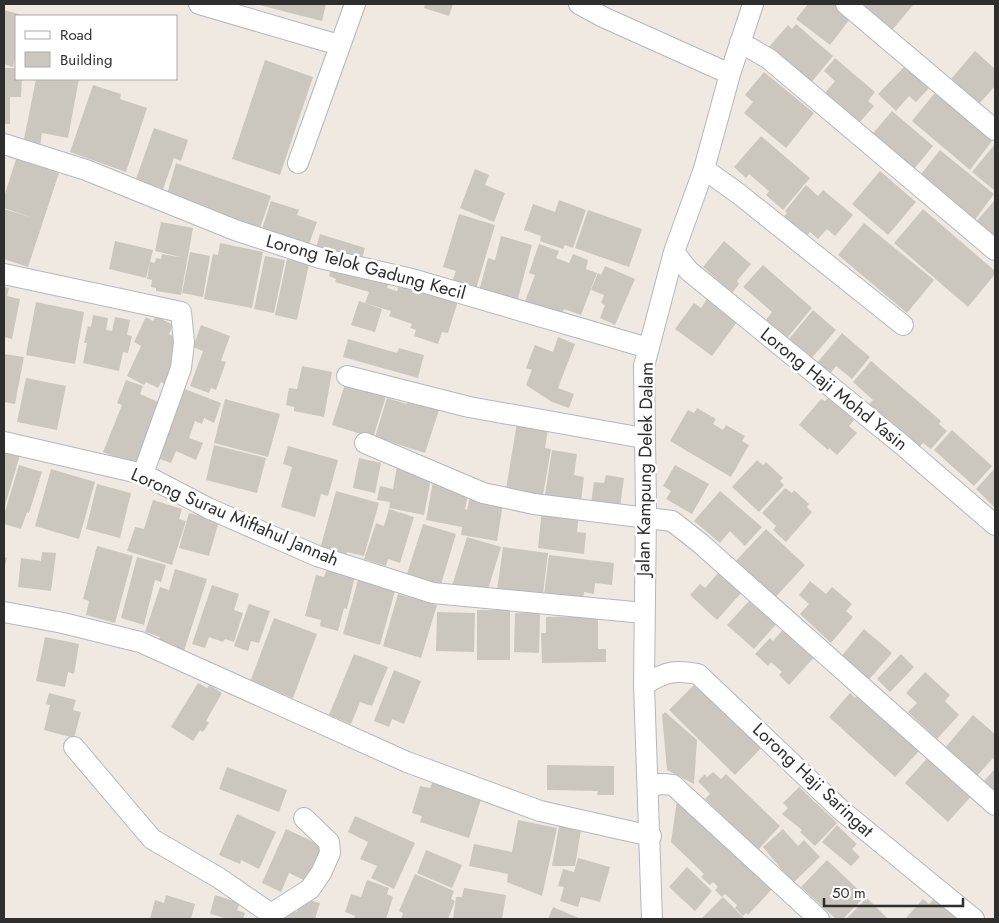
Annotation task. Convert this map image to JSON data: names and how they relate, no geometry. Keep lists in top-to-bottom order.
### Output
{
  "streets": {
    "street": [
      "Lorong Telok Gadung Kecil",
      "Lorong Haji Mohd Yasin",
      "Jalan Kampung Delek Dalam",
      "Lorong Surau Miftahul Jannah",
      "Lorong Haji Saringat"
    ]
  },
  "crossings": [
    ["Lorong Telok Gadung Kecil", "Jalan Kampung Delek Dalam"],
    ["Lorong Haji Mohd Yasin", "Jalan Kampung Delek Dalam"],
    ["Jalan Kampung Delek Dalam", "Lorong Surau Miftahul Jannah"],
    ["Jalan Kampung Delek Dalam", "Lorong Haji Saringat"]
  ],
  "legend": ["Road", "Building"],
  "scale_bar": "50 m"
}
